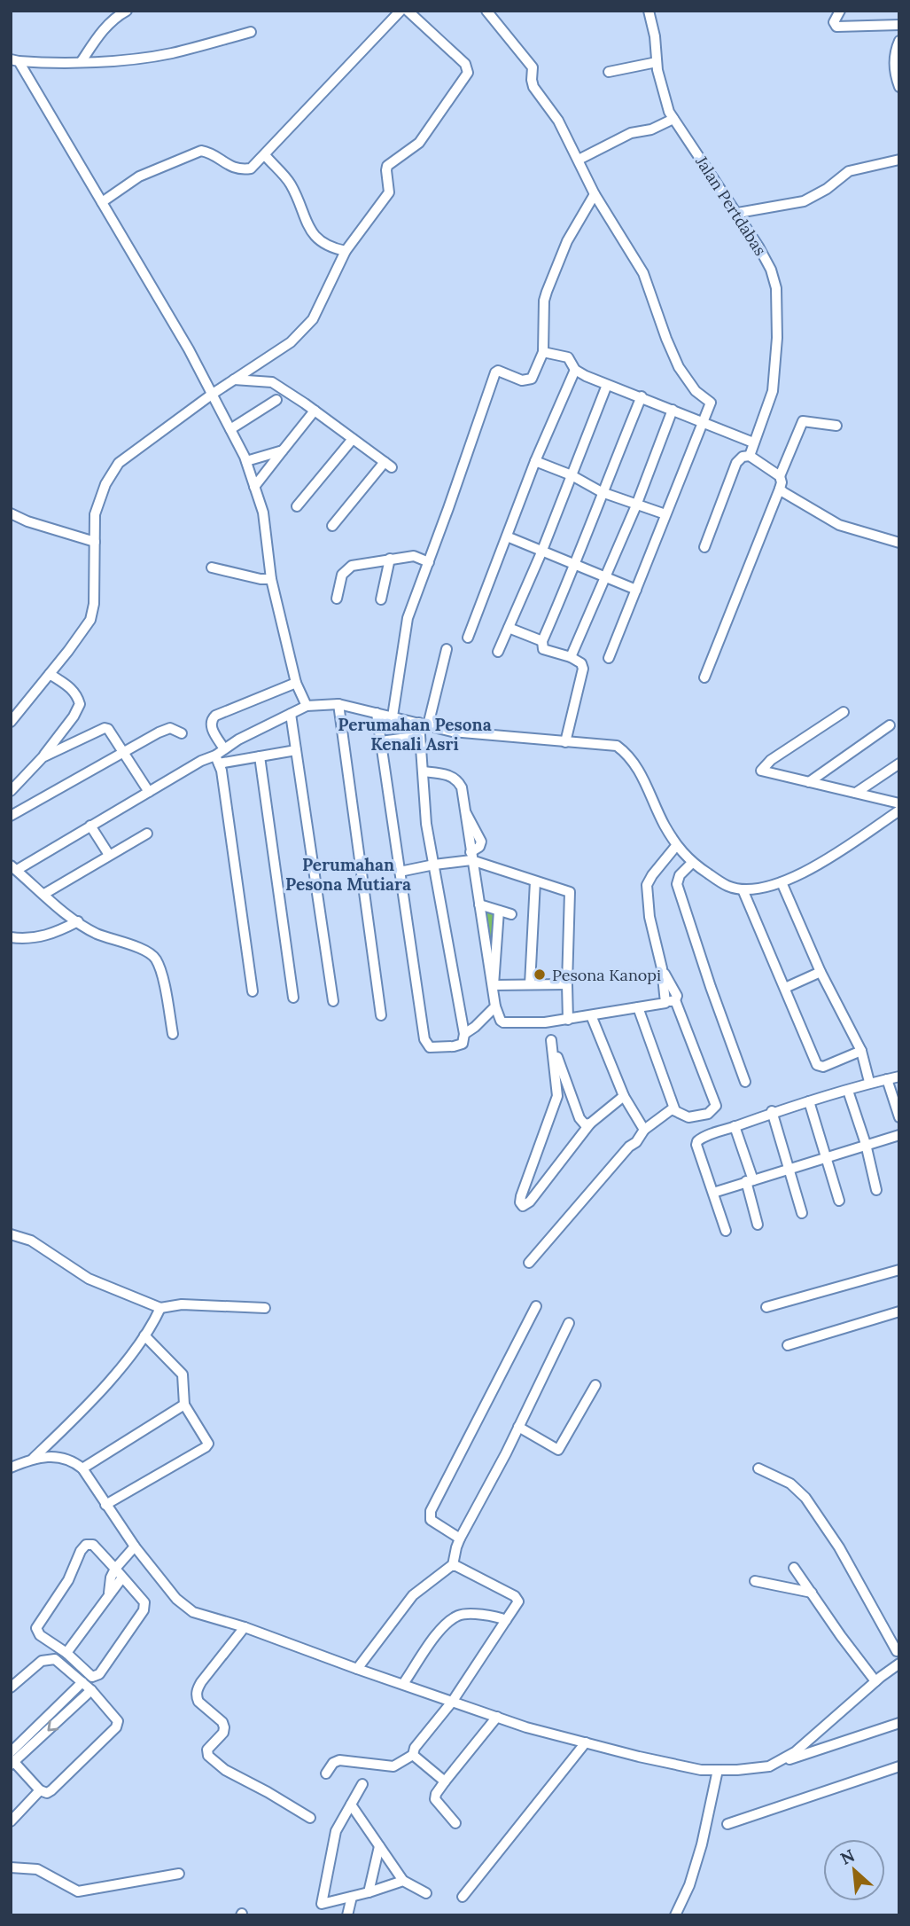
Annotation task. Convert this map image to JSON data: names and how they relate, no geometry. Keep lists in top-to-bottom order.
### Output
{
  "streets": {
    "street": ["Jalan Pertdabas"]
  },
  "districts": ["Perumahan Pesona Kenali Asri", "Perumahan Pesona Mutiara"],
  "places": ["Pesona Kanopi"],
  "north": "top left"
}
